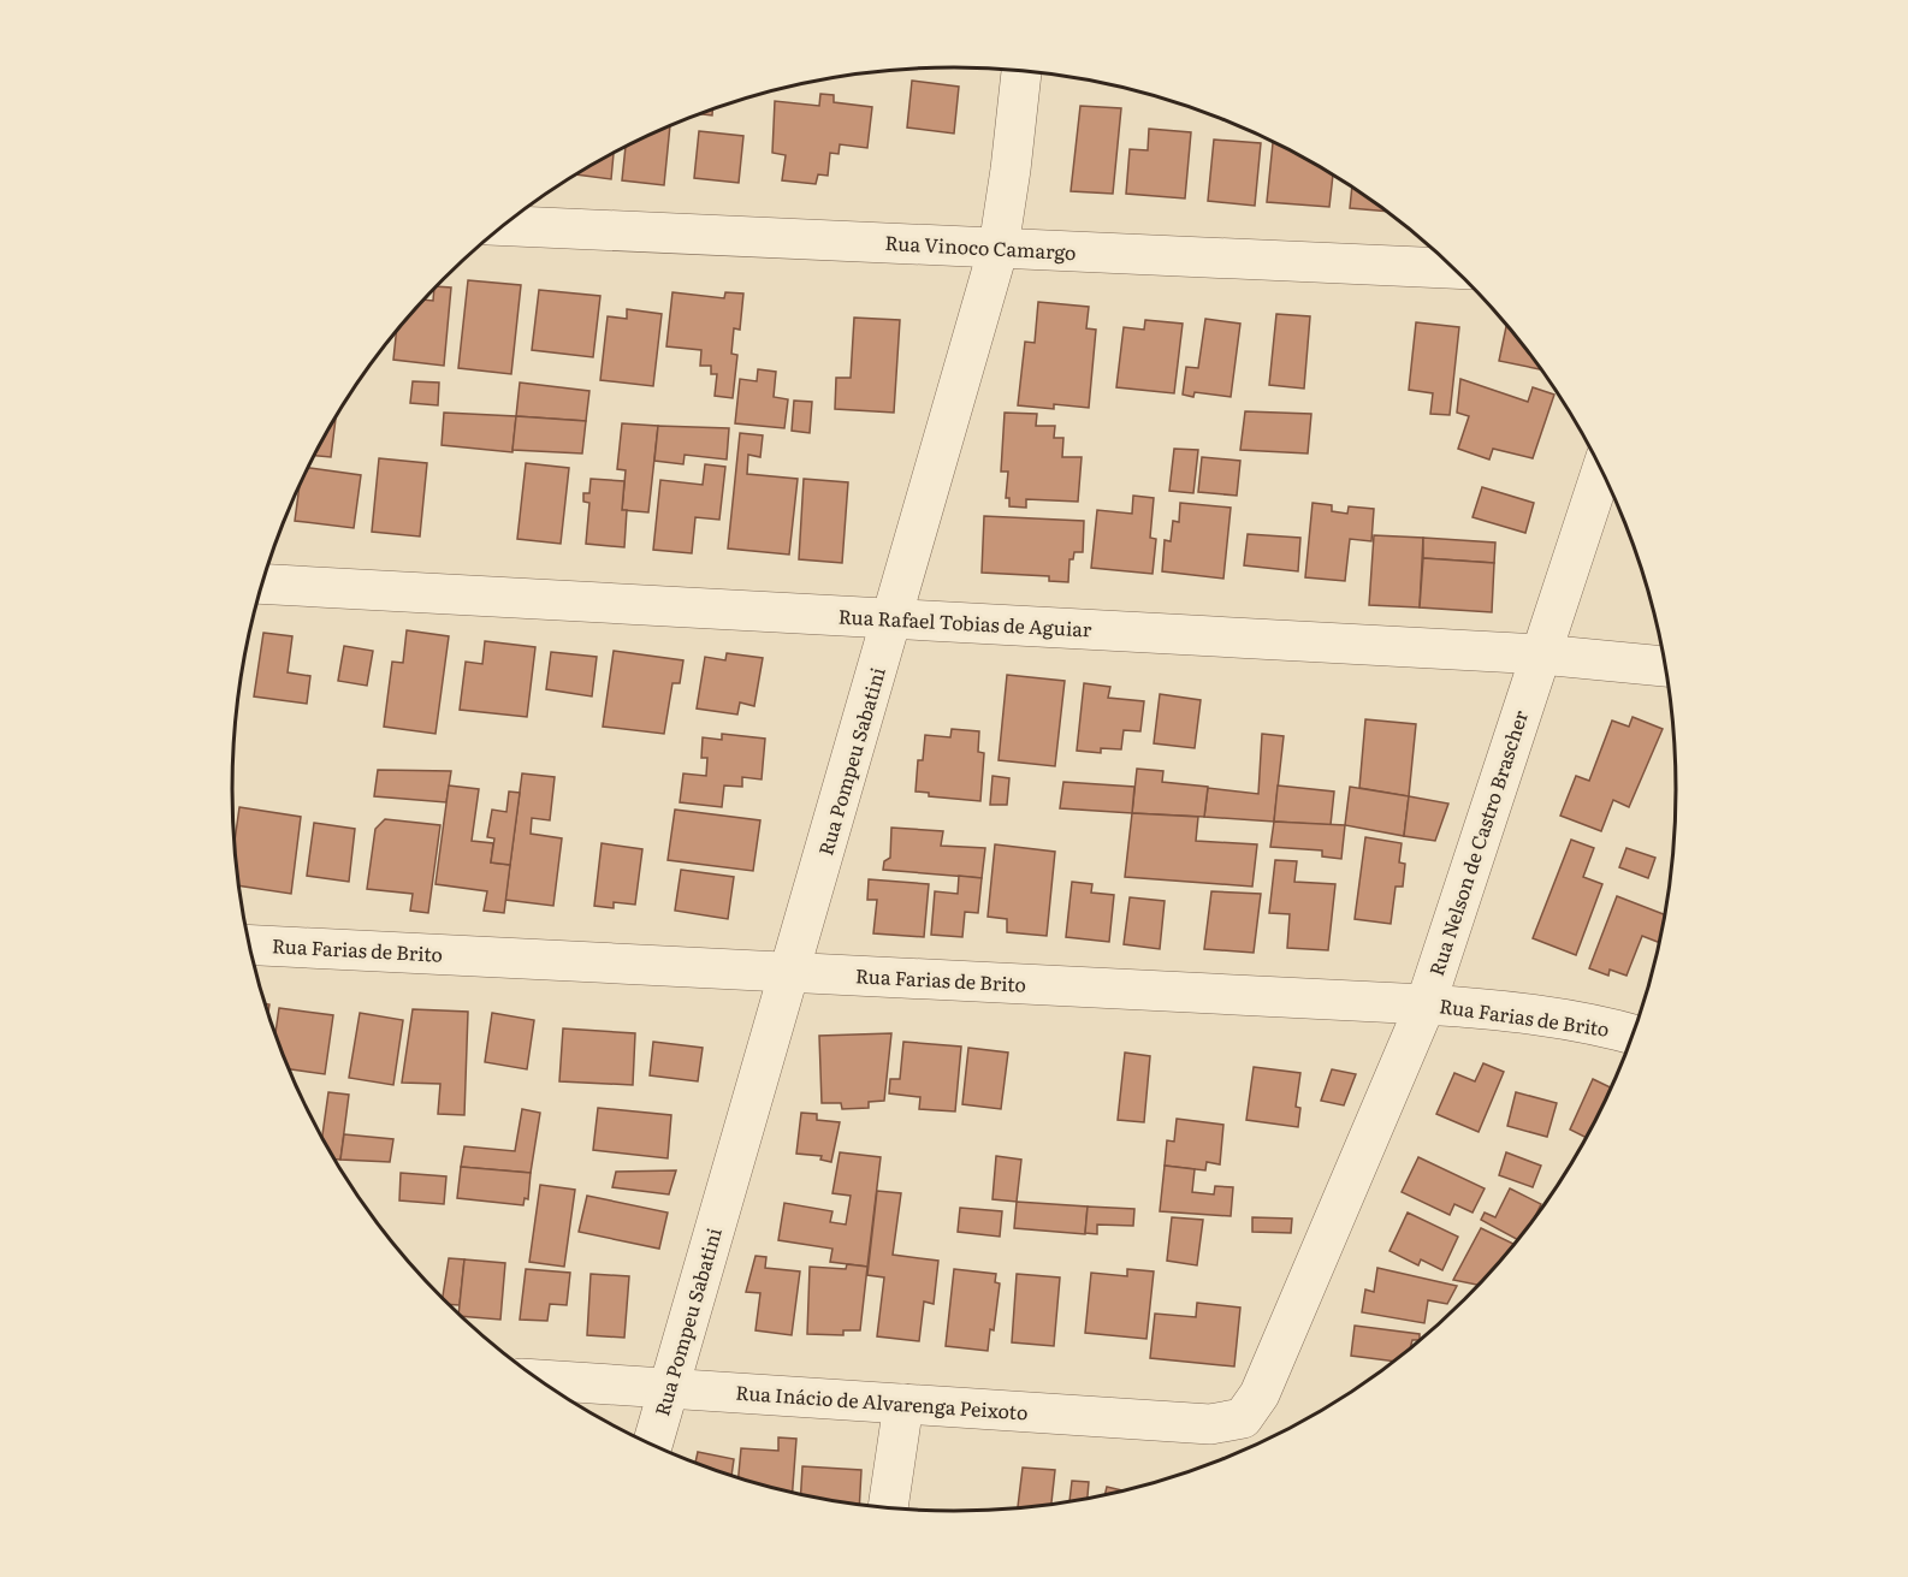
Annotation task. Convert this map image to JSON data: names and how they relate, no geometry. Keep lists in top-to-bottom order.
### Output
{
  "streets": {
    "street": [
      "Rua Vinoco Camargo",
      "Rua Rafael Tobias de Aguiar",
      "Rua Pompeu Sabatini",
      "Rua Nelson de Castro Brascher",
      "Rua Farias de Brito",
      "Rua Inácio de Alvarenga Peixoto"
    ]
  },
  "crossings": [
    ["Rua Vinoco Camargo", "Rua Pompeu Sabatini"],
    ["Rua Rafael Tobias de Aguiar", "Rua Pompeu Sabatini"],
    ["Rua Rafael Tobias de Aguiar", "Rua Nelson de Castro Brascher"],
    ["Rua Pompeu Sabatini", "Rua Farias de Brito"],
    ["Rua Pompeu Sabatini", "Rua Inácio de Alvarenga Peixoto"],
    ["Rua Nelson de Castro Brascher", "Rua Farias de Brito"],
    ["Rua Nelson de Castro Brascher", "Rua Inácio de Alvarenga Peixoto"]
  ]
}
